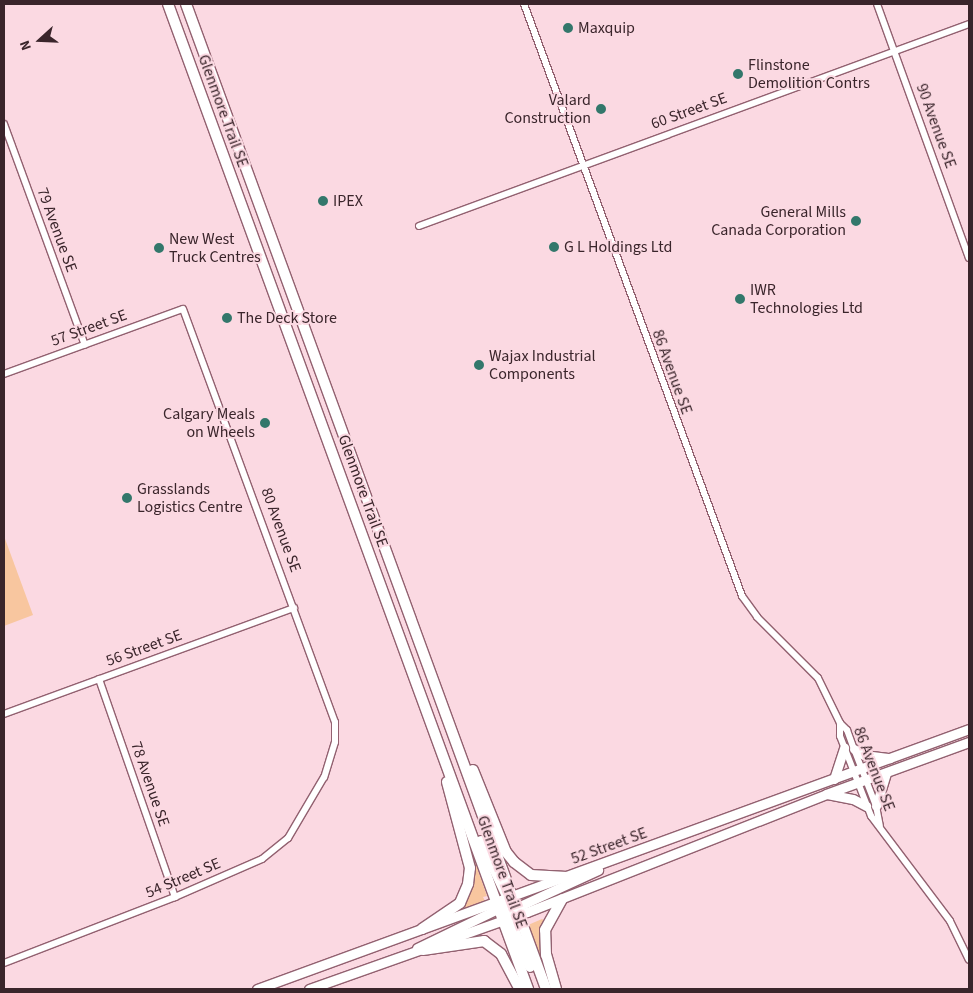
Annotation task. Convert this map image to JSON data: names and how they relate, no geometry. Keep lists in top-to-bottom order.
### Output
{
  "streets": {
    "main road": ["Glenmore Trail SE", "52 Street SE"],
    "street": [
      "60 Street SE",
      "90 Avenue SE",
      "79 Avenue SE",
      "57 Street SE",
      "86 Avenue SE",
      "80 Avenue SE",
      "56 Street SE",
      "78 Avenue SE",
      "54 Street SE"
    ]
  },
  "crossings": [
    ["Glenmore Trail SE", "52 Street SE"],
    ["60 Street SE", "90 Avenue SE"],
    ["60 Street SE", "86 Avenue SE"],
    ["79 Avenue SE", "57 Street SE"],
    ["57 Street SE", "80 Avenue SE"],
    ["86 Avenue SE", "52 Street SE"],
    ["80 Avenue SE", "56 Street SE"],
    ["80 Avenue SE", "54 Street SE"],
    ["56 Street SE", "78 Avenue SE"],
    ["78 Avenue SE", "54 Street SE"]
  ],
  "places": [
    "Maxquip",
    "Flinstone Demolition Contrs",
    "Valard Construction",
    "IPEX",
    "General Mills Canada Corporation",
    "G L Holdings Ltd",
    "New West Truck Centres",
    "IWR Technologies Ltd",
    "The Deck Store",
    "Wajax Industrial Components",
    "Calgary Meals on Wheels",
    "Grasslands Logistics Centre"
  ],
  "north": "left"
}
